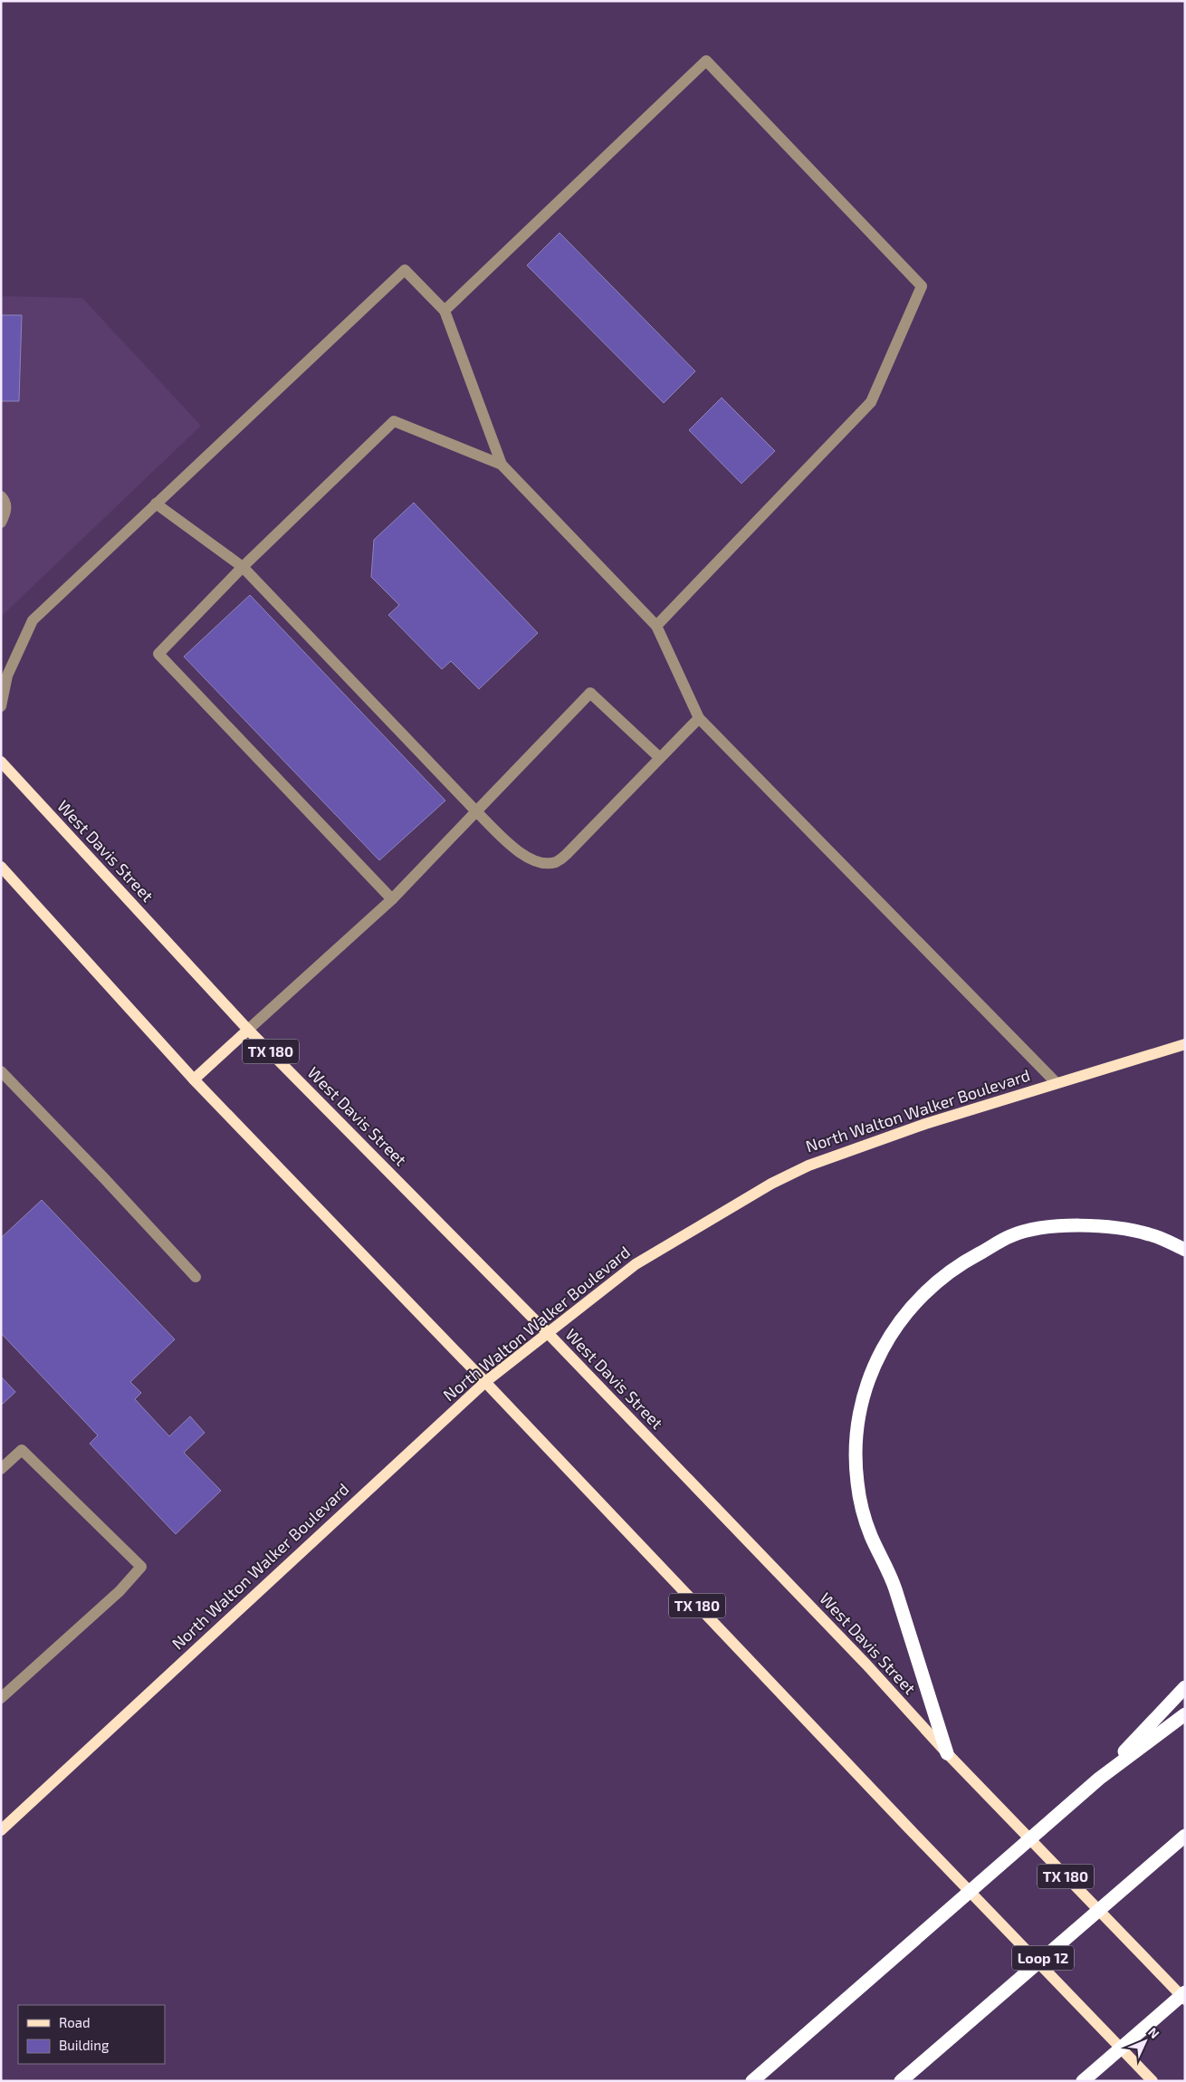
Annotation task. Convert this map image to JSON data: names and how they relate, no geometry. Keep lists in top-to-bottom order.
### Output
{
  "streets": {
    "highway": ["Loop 12"],
    "main road": ["West Davis Street", "TX 180", "North Walton Walker Boulevard"]
  },
  "crossings": [
    ["West Davis Street", "North Walton Walker Boulevard"],
    ["TX 180", "North Walton Walker Boulevard"]
  ],
  "legend": ["Road", "Building"],
  "north": "top right"
}
